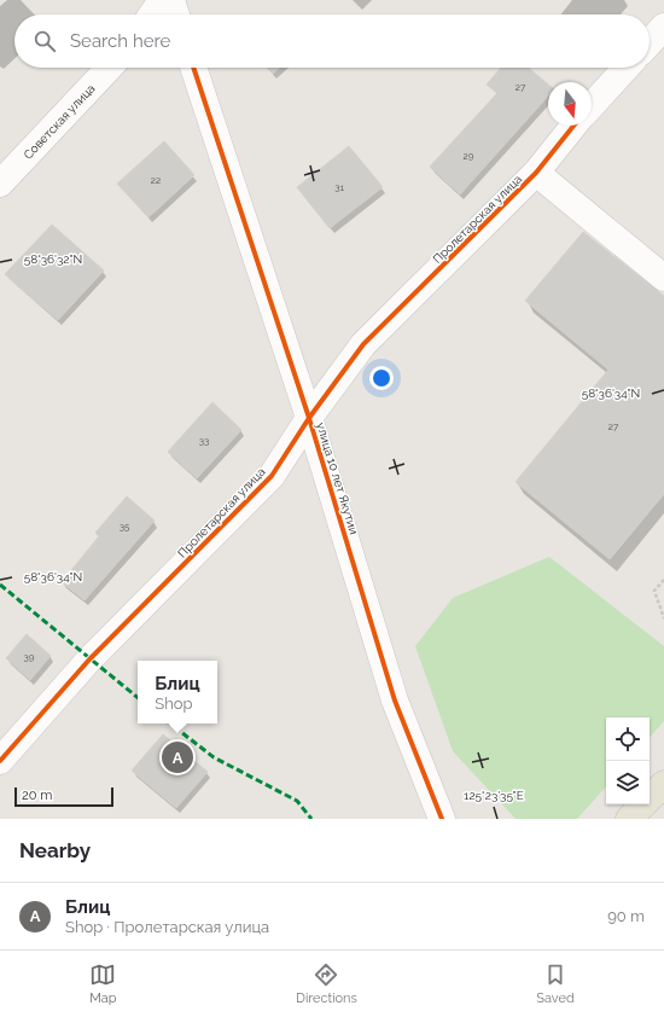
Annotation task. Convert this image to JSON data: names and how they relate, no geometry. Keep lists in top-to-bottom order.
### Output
{
  "streets": {
    "street": ["Советская улица", "Пролетарская улица", "улица 10 лет Якутии"]
  },
  "crossings": [
    ["Пролетарская улица", "улица 10 лет Якутии"]
  ],
  "house_numbers": [
    "27",
    "29",
    "22",
    "31",
    "27",
    "33",
    "35",
    "39"
  ],
  "scale_bar": "20 m",
  "north": "bottom",
  "page": {
    "search": "Search here",
    "popup": ["Блиц", "Shop"],
    "pins": "A",
    "scale": "20 m",
    "heading": "Nearby",
    "list": [
      {
        "mark": "A",
        "name": "Блиц",
        "note": "Shop · Пролетарская улица",
        "value": "90 m"
      }
    ],
    "nav": ["Map", "Directions", "Saved"]
  },
  "coordinates": ["58°36'32\"N", "58°36'34\"N", "125°23'35\"E"]
}
